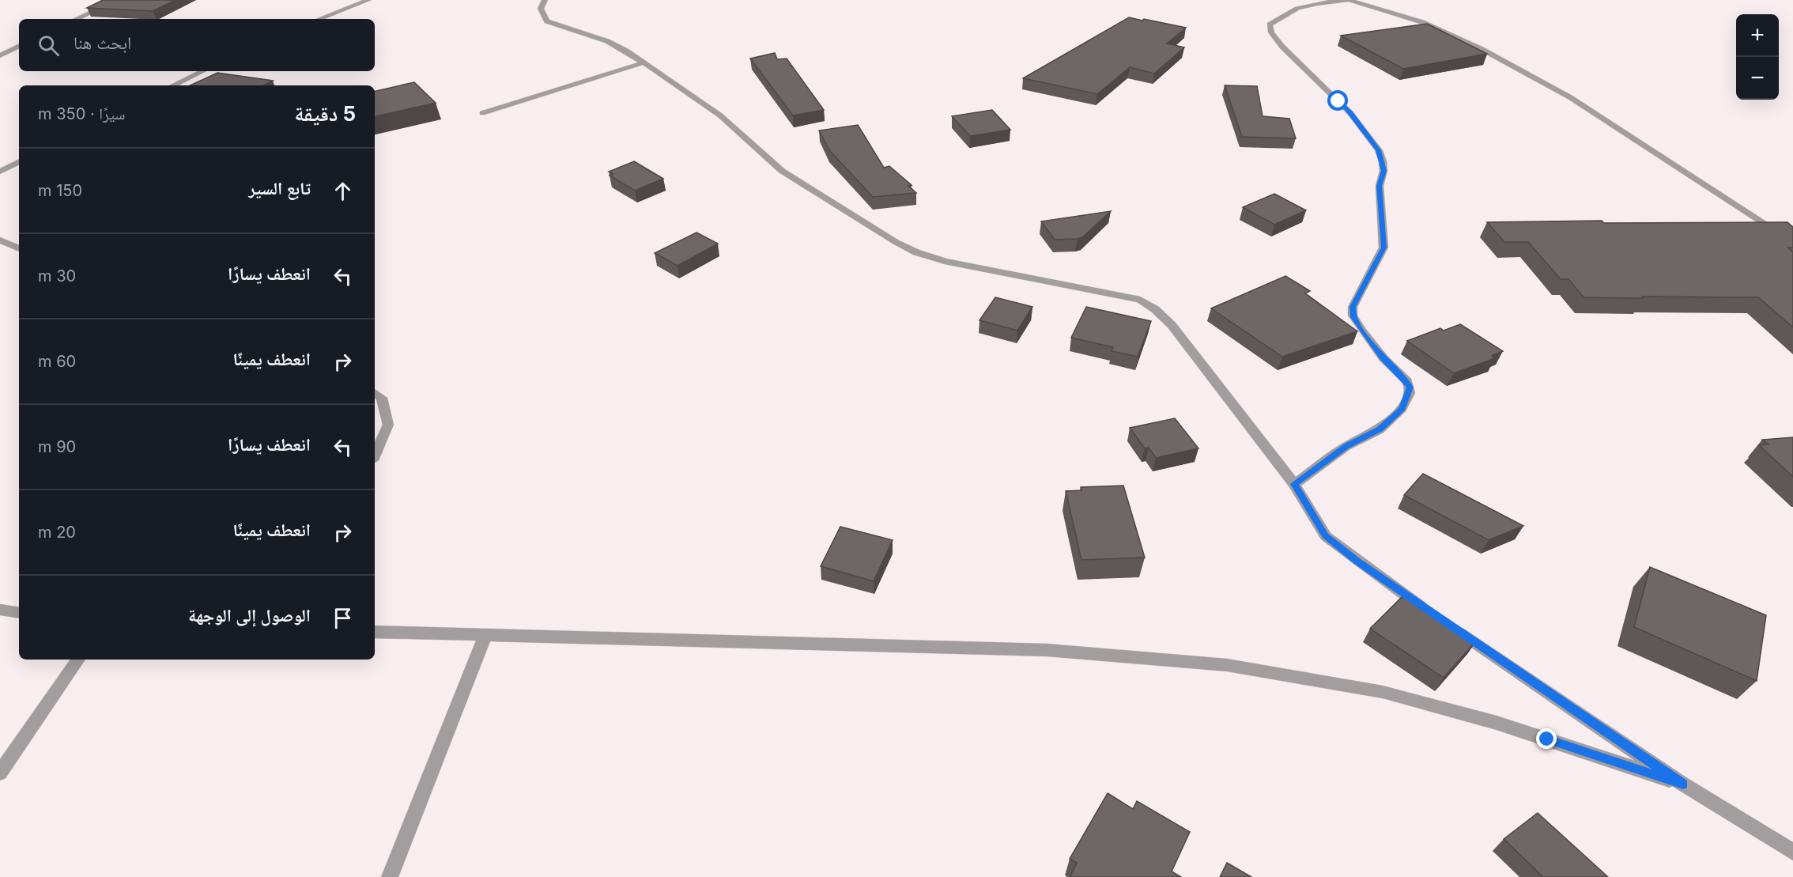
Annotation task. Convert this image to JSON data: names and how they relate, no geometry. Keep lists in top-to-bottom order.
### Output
{
  "page": {
    "map_buttons": ["+", "−"],
    "search": "ابحث هنا",
    "heading": ["5 دقيقة", "سيرًا · 350 m"],
    "list": [
      ["تابع السير", "150 m"],
      ["انعطف يسارًا", "30 m"],
      ["انعطف يمينًا", "60 m"],
      ["انعطف يسارًا", "90 m"],
      ["انعطف يمينًا", "20 m"],
      "الوصول إلى الوجهة"
    ]
  }
}
